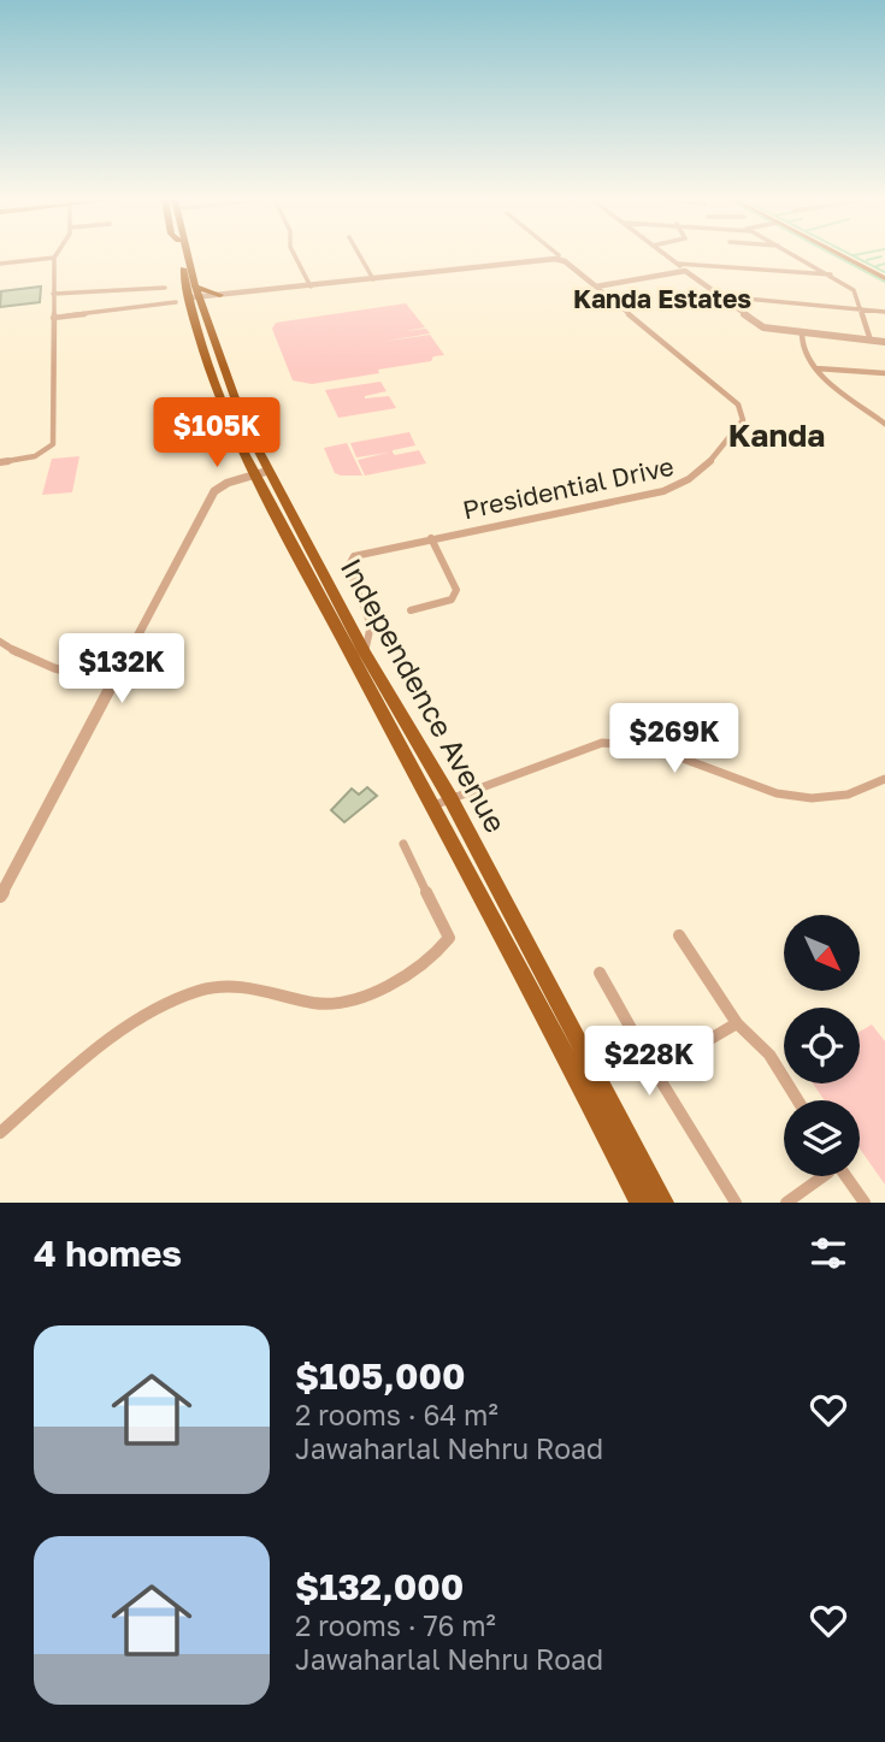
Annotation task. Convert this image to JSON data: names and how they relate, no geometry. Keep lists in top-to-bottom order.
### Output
{
  "streets": {
    "highway": ["Independence Avenue"],
    "street": ["Presidential Drive"]
  },
  "crossings": [
    ["Presidential Drive", "Independence Avenue"]
  ],
  "districts": ["Kanda Estates", "Kanda"],
  "north": "bottom right",
  "page": {
    "price": [
      "$105K",
      "$132K",
      "$269K",
      "$228K"
    ],
    "heading": "4 homes",
    "list": [
      {
        "name": "$105,000",
        "note": "2 rooms · 64 m² · Jawaharlal Nehru Road"
      },
      {
        "name": "$132,000",
        "note": "2 rooms · 76 m² · Jawaharlal Nehru Road"
      }
    ]
  }
}
